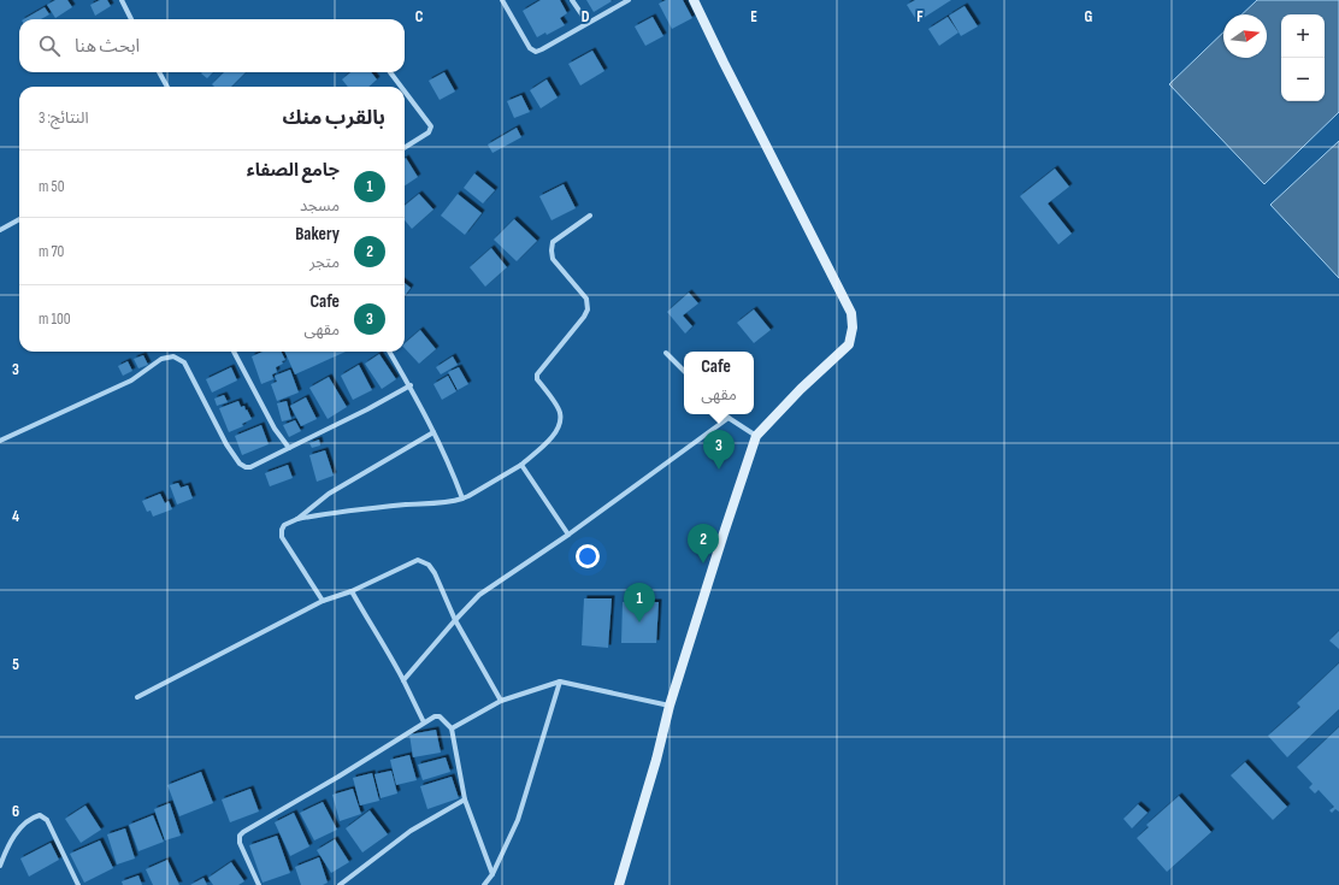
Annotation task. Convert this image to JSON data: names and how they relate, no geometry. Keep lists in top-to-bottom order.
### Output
{
  "north": "right",
  "page": {
    "map_buttons": ["+", "−"],
    "search": "ابحث هنا",
    "heading": ["بالقرب منك", "النتائج: 3"],
    "list": [
      {
        "mark": "1",
        "name": "جامع الصفاء",
        "note": "مسجد",
        "value": "50 m"
      },
      {
        "mark": "2",
        "name": "Bakery",
        "note": "متجر",
        "value": "70 m"
      },
      {
        "mark": "3",
        "name": "Cafe",
        "note": "مقهى",
        "value": "100 m"
      }
    ],
    "popup": ["Cafe", "مقهى"],
    "pins": ["3", "2", "1"]
  },
  "grid": {
    "columns": [
      "C",
      "D",
      "E",
      "F",
      "G"
    ],
    "rows": [
      "3",
      "4",
      "5",
      "6"
    ]
  }
}
